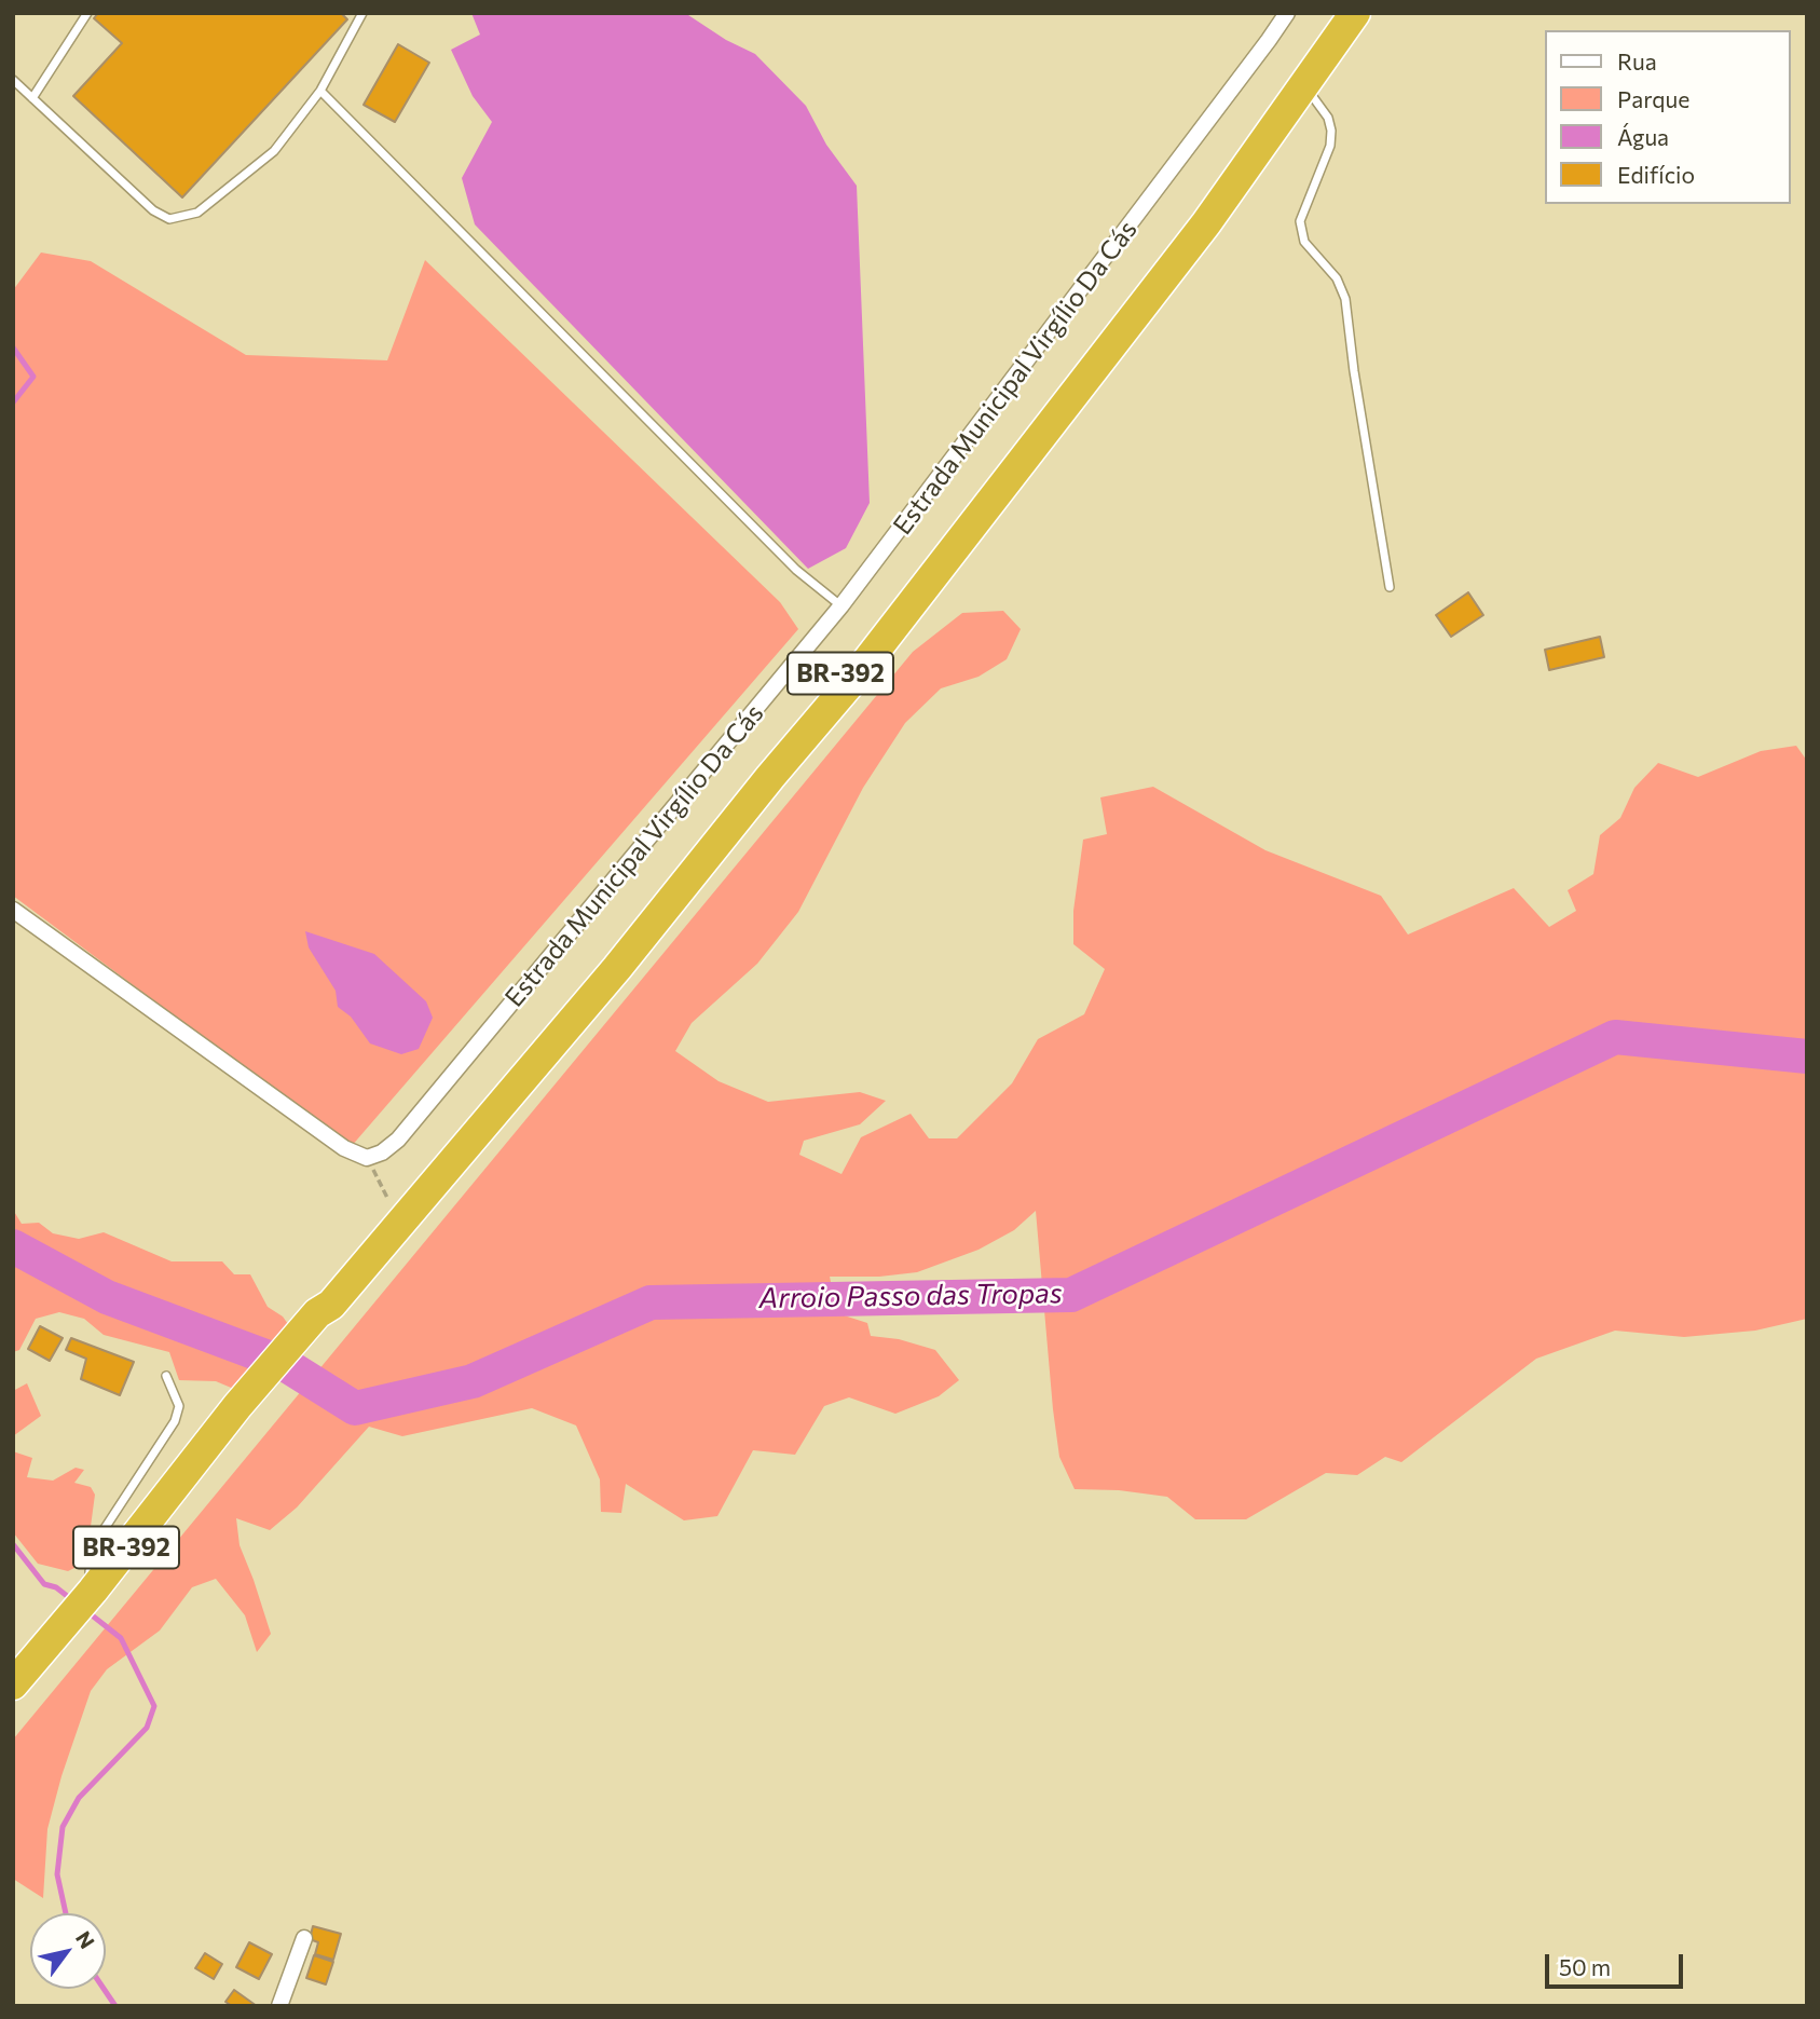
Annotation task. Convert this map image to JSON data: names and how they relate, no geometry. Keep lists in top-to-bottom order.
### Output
{
  "streets": {
    "highway": ["BR-392"],
    "street": ["Estrada Municipal Virgílio Da Cás"]
  },
  "water": ["Arroio Passo das Tropas"],
  "legend": [
    "Rua",
    "Parque",
    "Água",
    "Edifício"
  ],
  "scale_bar": "50 m",
  "north": "top right"
}
